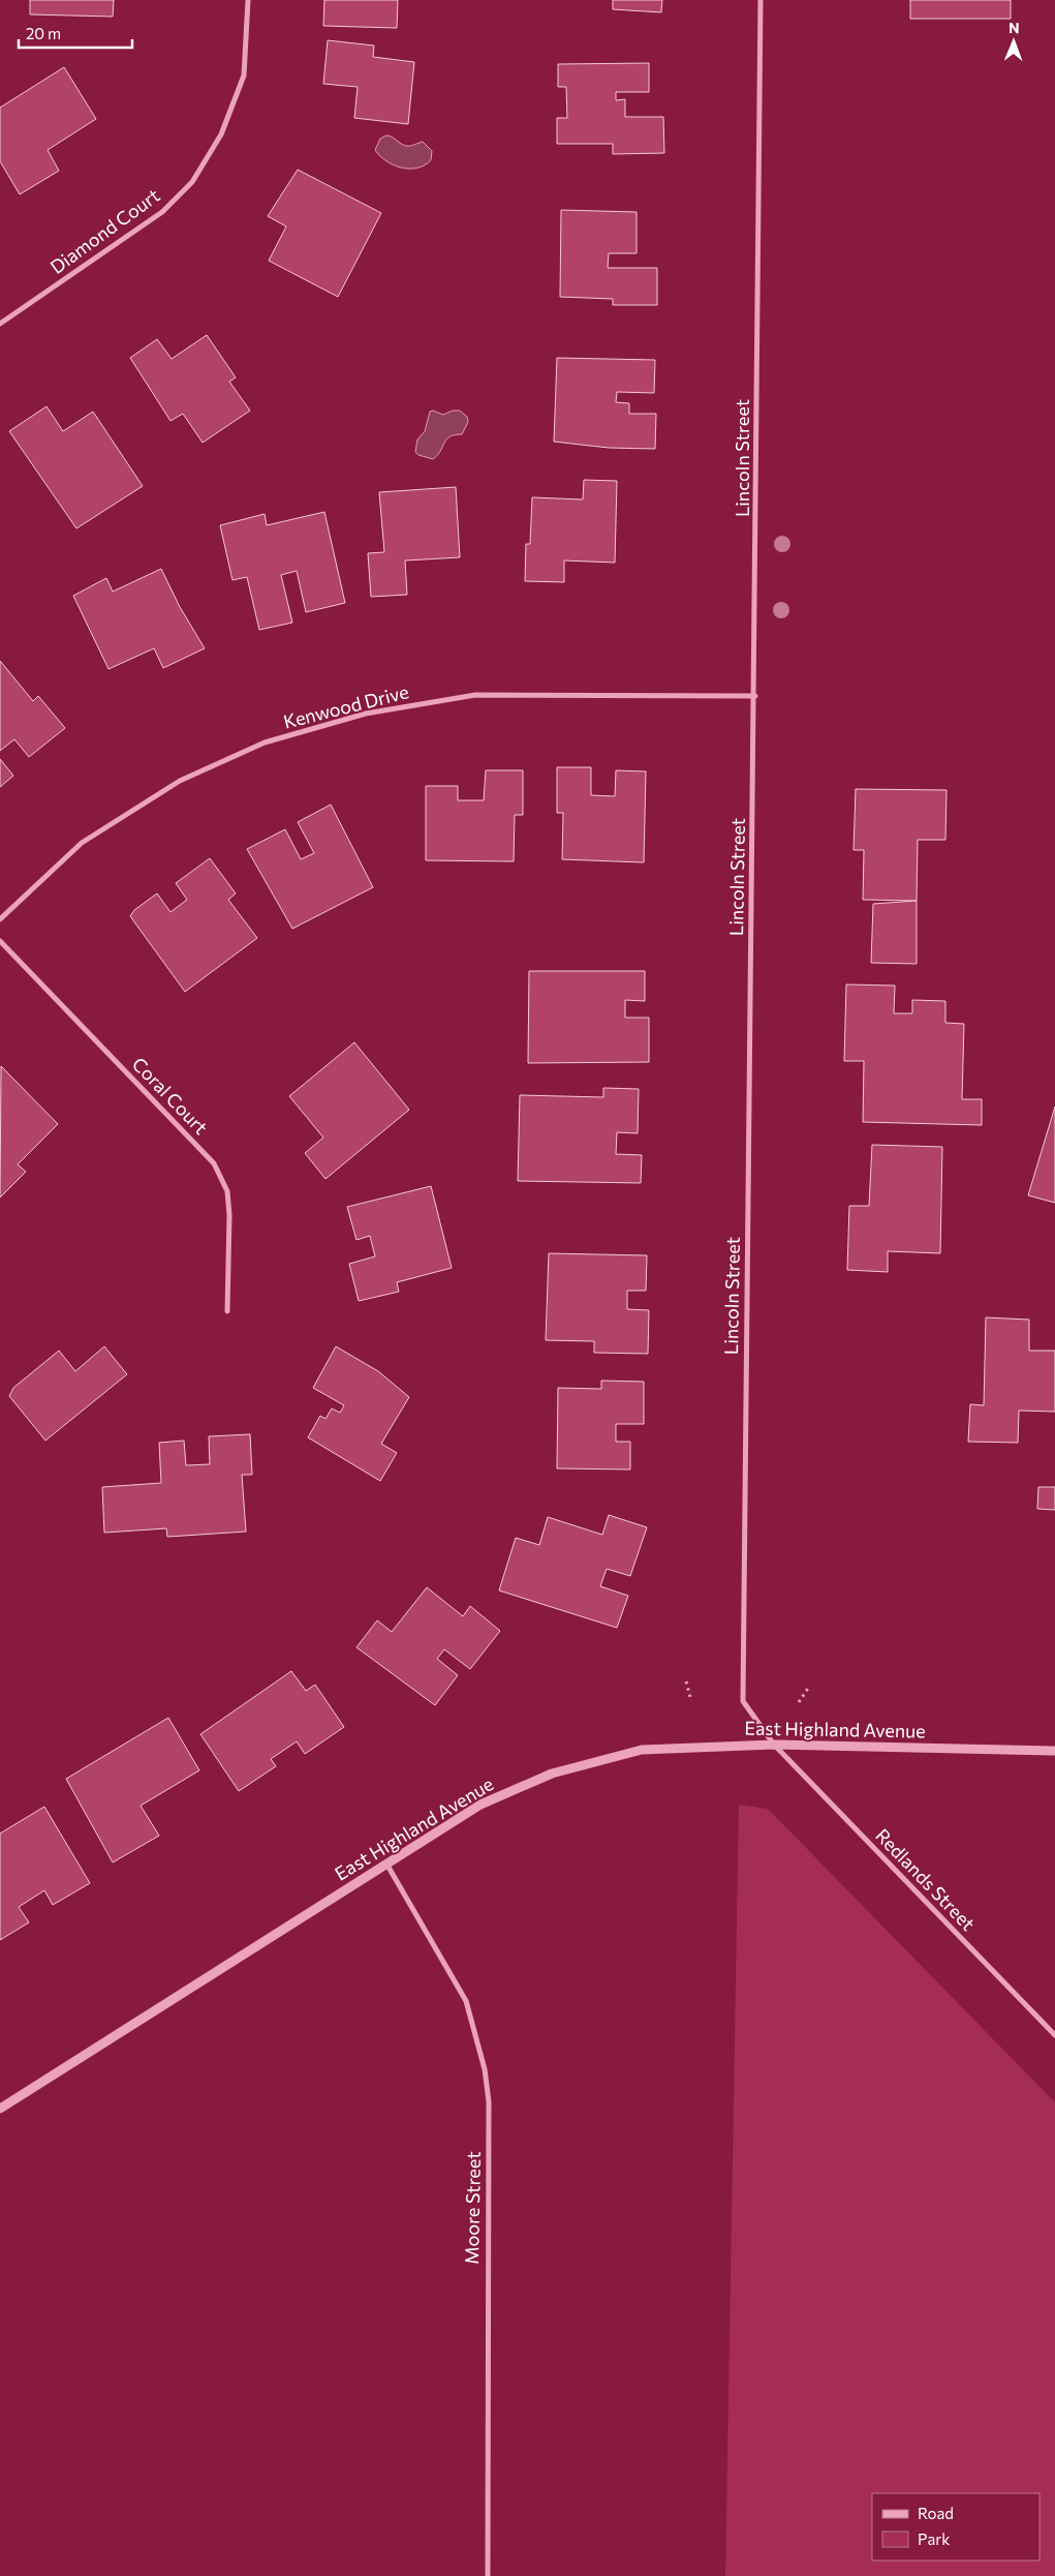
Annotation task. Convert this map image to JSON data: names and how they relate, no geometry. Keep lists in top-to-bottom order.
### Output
{
  "streets": {
    "street": [
      "Diamond Court",
      "Lincoln Street",
      "Kenwood Drive",
      "Coral Court",
      "East Highland Avenue",
      "Redlands Street",
      "Moore Street"
    ]
  },
  "crossings": [
    ["Lincoln Street", "Kenwood Drive"],
    ["Lincoln Street", "East Highland Avenue"],
    ["Lincoln Street", "Redlands Street"],
    ["East Highland Avenue", "Redlands Street"],
    ["East Highland Avenue", "Moore Street"]
  ],
  "legend": ["Road", "Park"],
  "scale_bar": "20 m",
  "north": "top"
}
